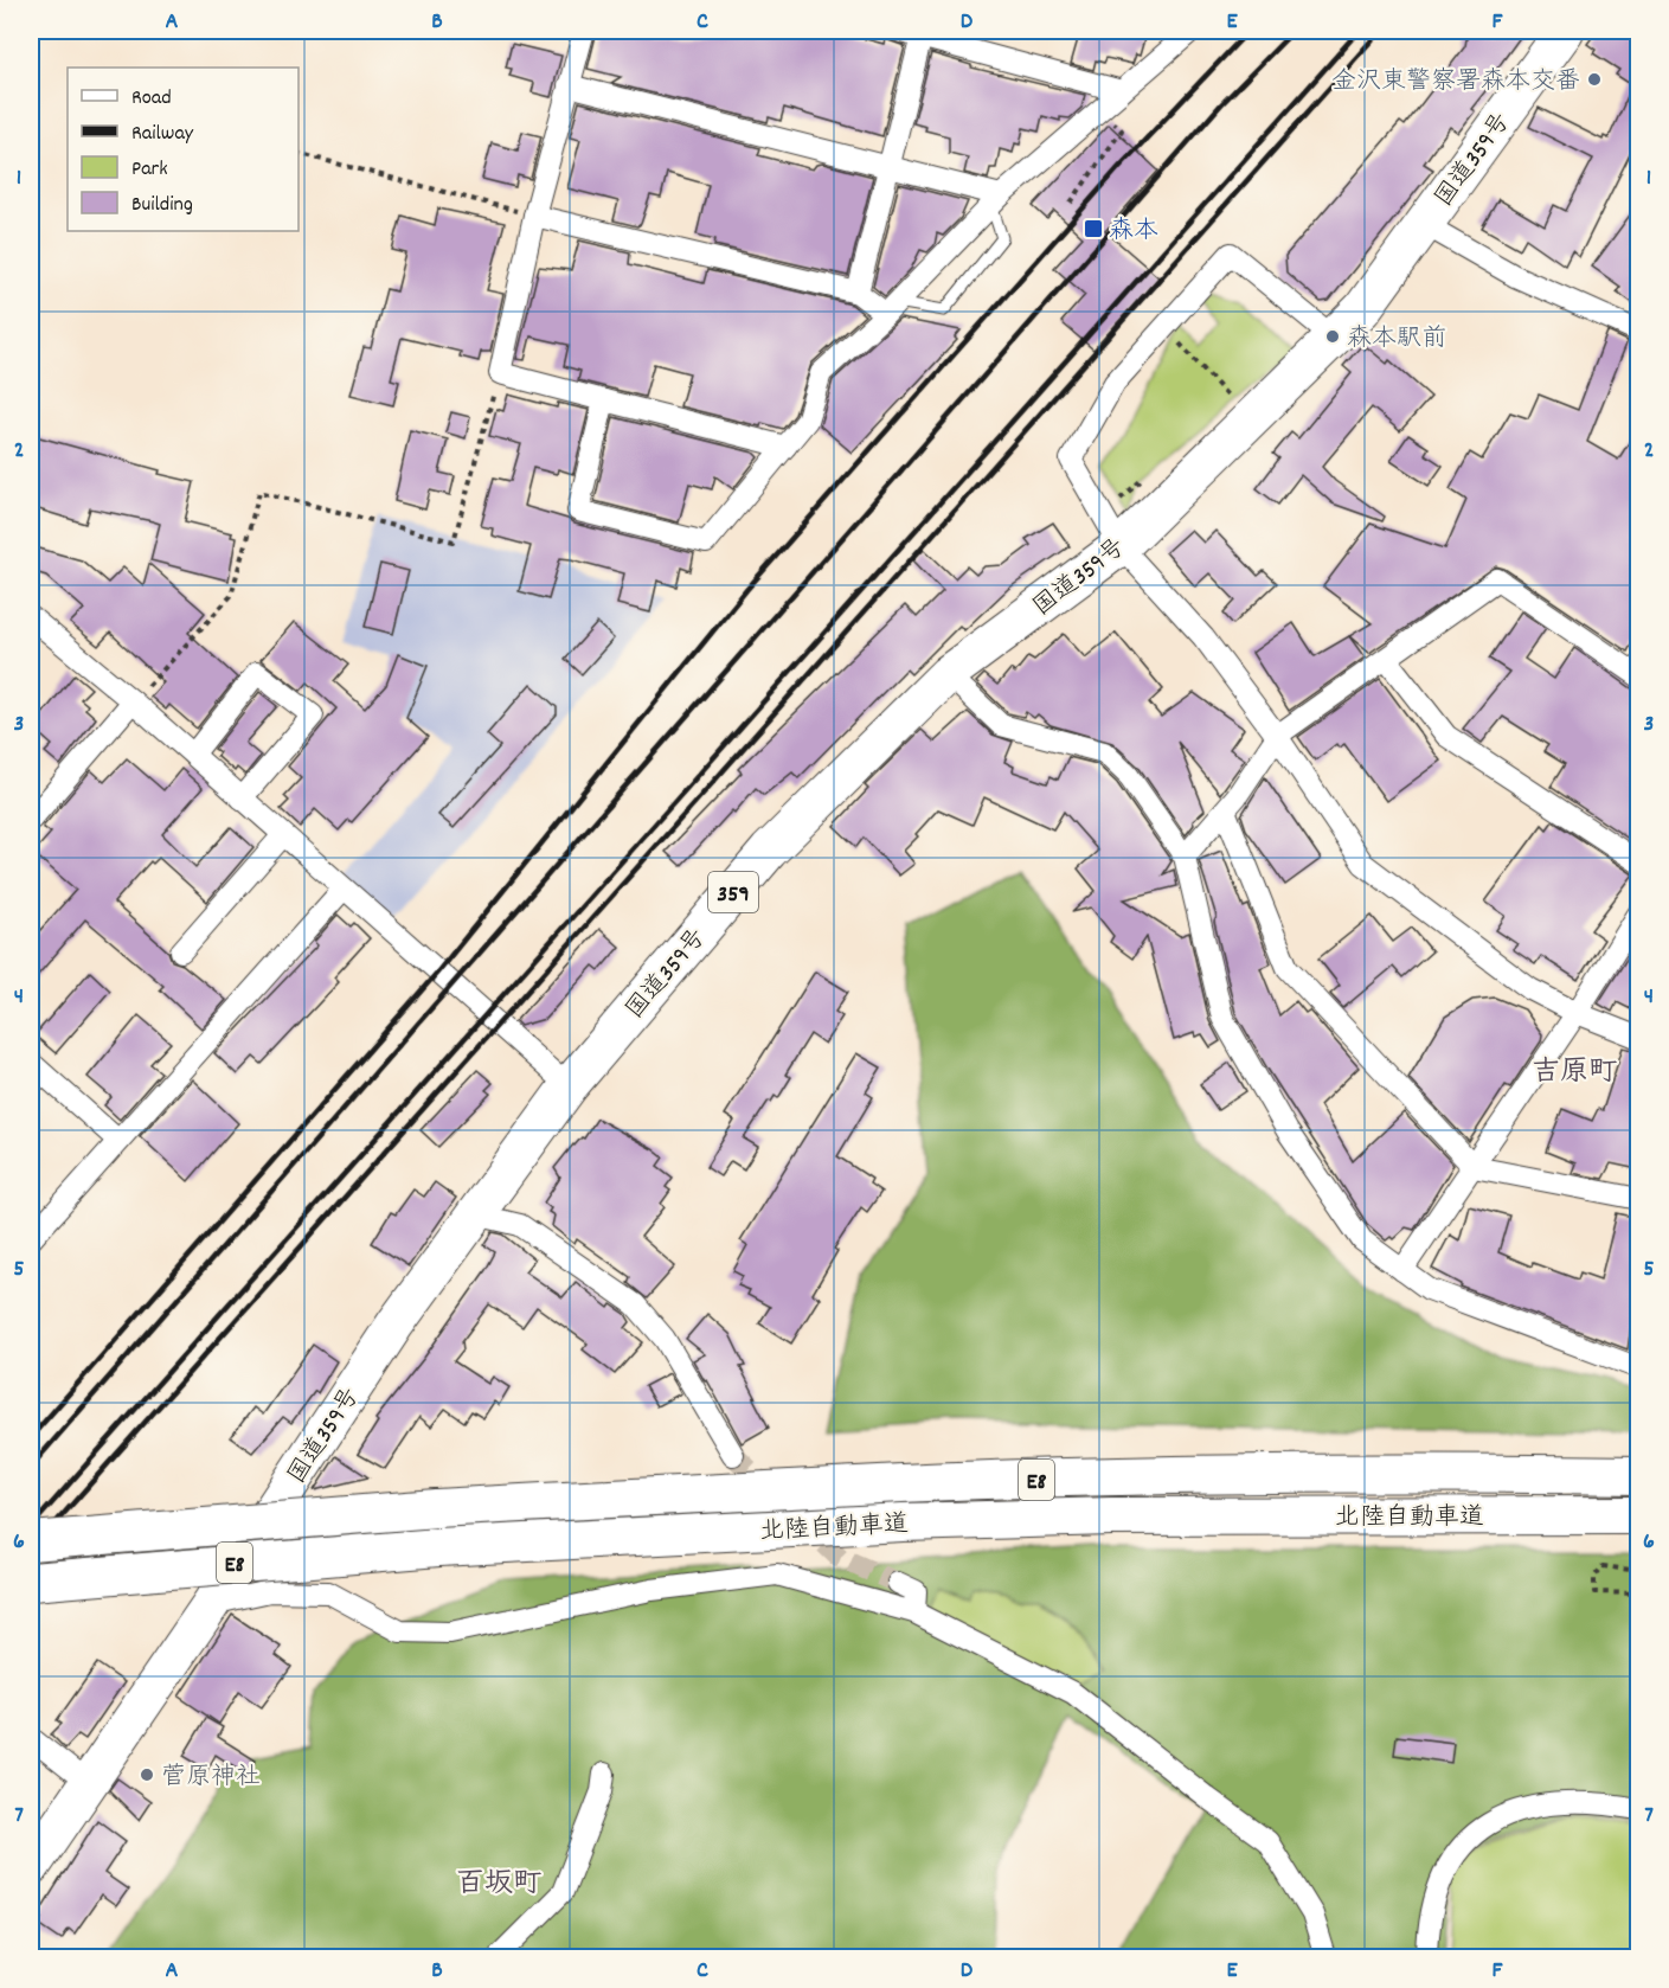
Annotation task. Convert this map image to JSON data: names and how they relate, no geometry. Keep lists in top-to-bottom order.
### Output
{
  "streets": {
    "highway": [
      "国道359号",
      "359",
      "E8",
      "北陸自動車道"
    ]
  },
  "districts": ["吉原町", "百坂町"],
  "places": {
    "other": ["金沢東警察署森本交番", "森本駅前", "菅原神社"],
    "transit": ["森本"]
  },
  "legend": [
    "Road",
    "Railway",
    "Park",
    "Building"
  ],
  "grid": {
    "columns": [
      "A",
      "B",
      "C",
      "D",
      "E",
      "F"
    ],
    "rows": [
      "1",
      "2",
      "3",
      "4",
      "5",
      "6",
      "7"
    ]
  }
}
